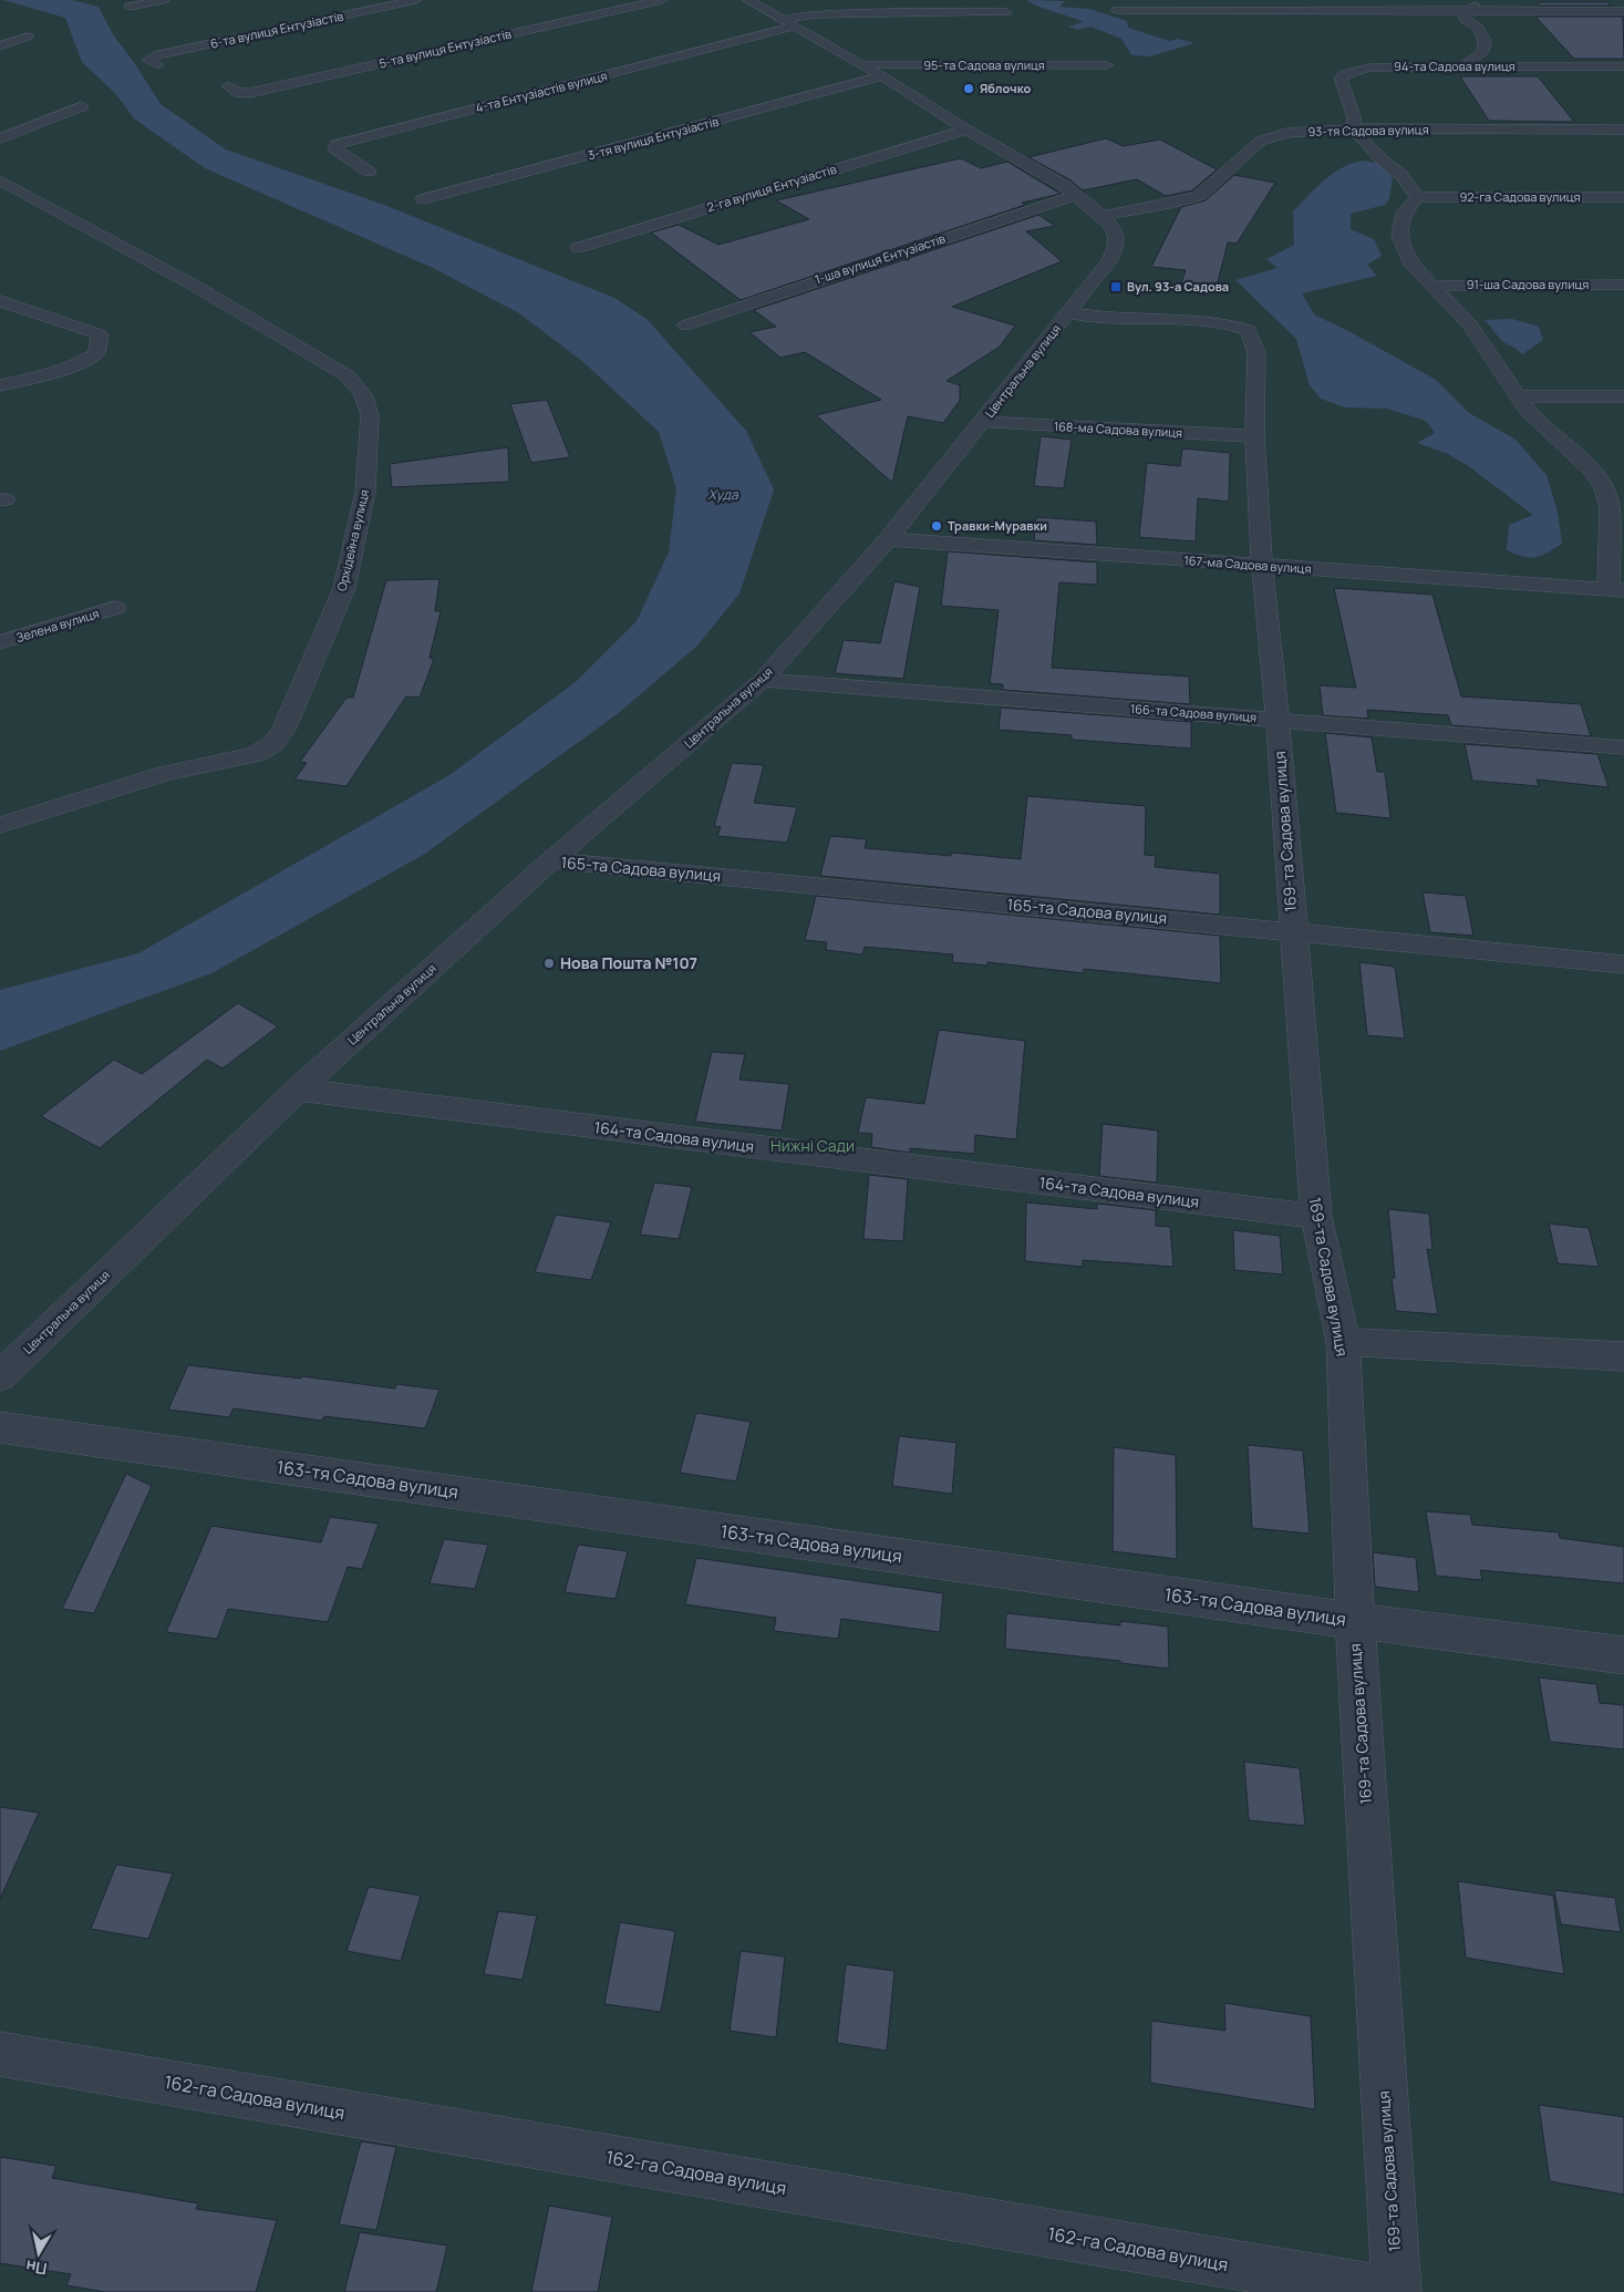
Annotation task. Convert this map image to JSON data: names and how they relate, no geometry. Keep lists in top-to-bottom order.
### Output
{
  "streets": {
    "street": [
      "6-та вулиця Ентузіастів",
      "5-та вулиця Ентузіастів",
      "95-та Садова вулиця",
      "94-та Садова вулиця",
      "4-та Ентузіастів вулиця",
      "93-тя Садова вулиця",
      "3-тя вулиця Ентузіастів",
      "2-га вулиця Ентузіастів",
      "92-га Садова вулиця",
      "1-ша вулиця Ентузіастів",
      "91-ша Садова вулиця",
      "Центральна вулиця",
      "168-ма Садова вулиця",
      "Орхідейна вулиця",
      "167-ма Садова вулиця",
      "Зелена вулиця",
      "166-та Садова вулиця",
      "169-та Садова вулиця",
      "165-та Садова вулиця",
      "164-та Садова вулиця",
      "163-тя Садова вулиця",
      "162-га Садова вулиця"
    ]
  },
  "crossings": [
    ["95-та Садова вулиця", "Центральна вулиця"],
    ["94-та Садова вулиця", "93-тя Садова вулиця"],
    ["4-та Ентузіастів вулиця", "Центральна вулиця"],
    ["93-тя Садова вулиця", "Центральна вулиця"],
    ["3-тя вулиця Ентузіастів", "Центральна вулиця"],
    ["2-га вулиця Ентузіастів", "Центральна вулиця"],
    ["1-ша вулиця Ентузіастів", "Центральна вулиця"],
    ["Центральна вулиця", "168-ма Садова вулиця"],
    ["Центральна вулиця", "167-ма Садова вулиця"],
    ["Центральна вулиця", "166-та Садова вулиця"],
    ["Центральна вулиця", "169-та Садова вулиця"],
    ["Центральна вулиця", "165-та Садова вулиця"],
    ["Центральна вулиця", "164-та Садова вулиця"],
    ["168-ма Садова вулиця", "169-та Садова вулиця"],
    ["167-ма Садова вулиця", "169-та Садова вулиця"],
    ["166-та Садова вулиця", "169-та Садова вулиця"],
    ["169-та Садова вулиця", "165-та Садова вулиця"],
    ["169-та Садова вулиця", "164-та Садова вулиця"],
    ["169-та Садова вулиця", "163-тя Садова вулиця"]
  ],
  "water": ["Худа"],
  "parks": ["Нижні Сади"],
  "places": {
    "other": ["Яблочко", "Травки-Муравки", "Нова Пошта №107"],
    "transit": ["Вул. 93-а Садова"]
  },
  "north": "bottom"
}
